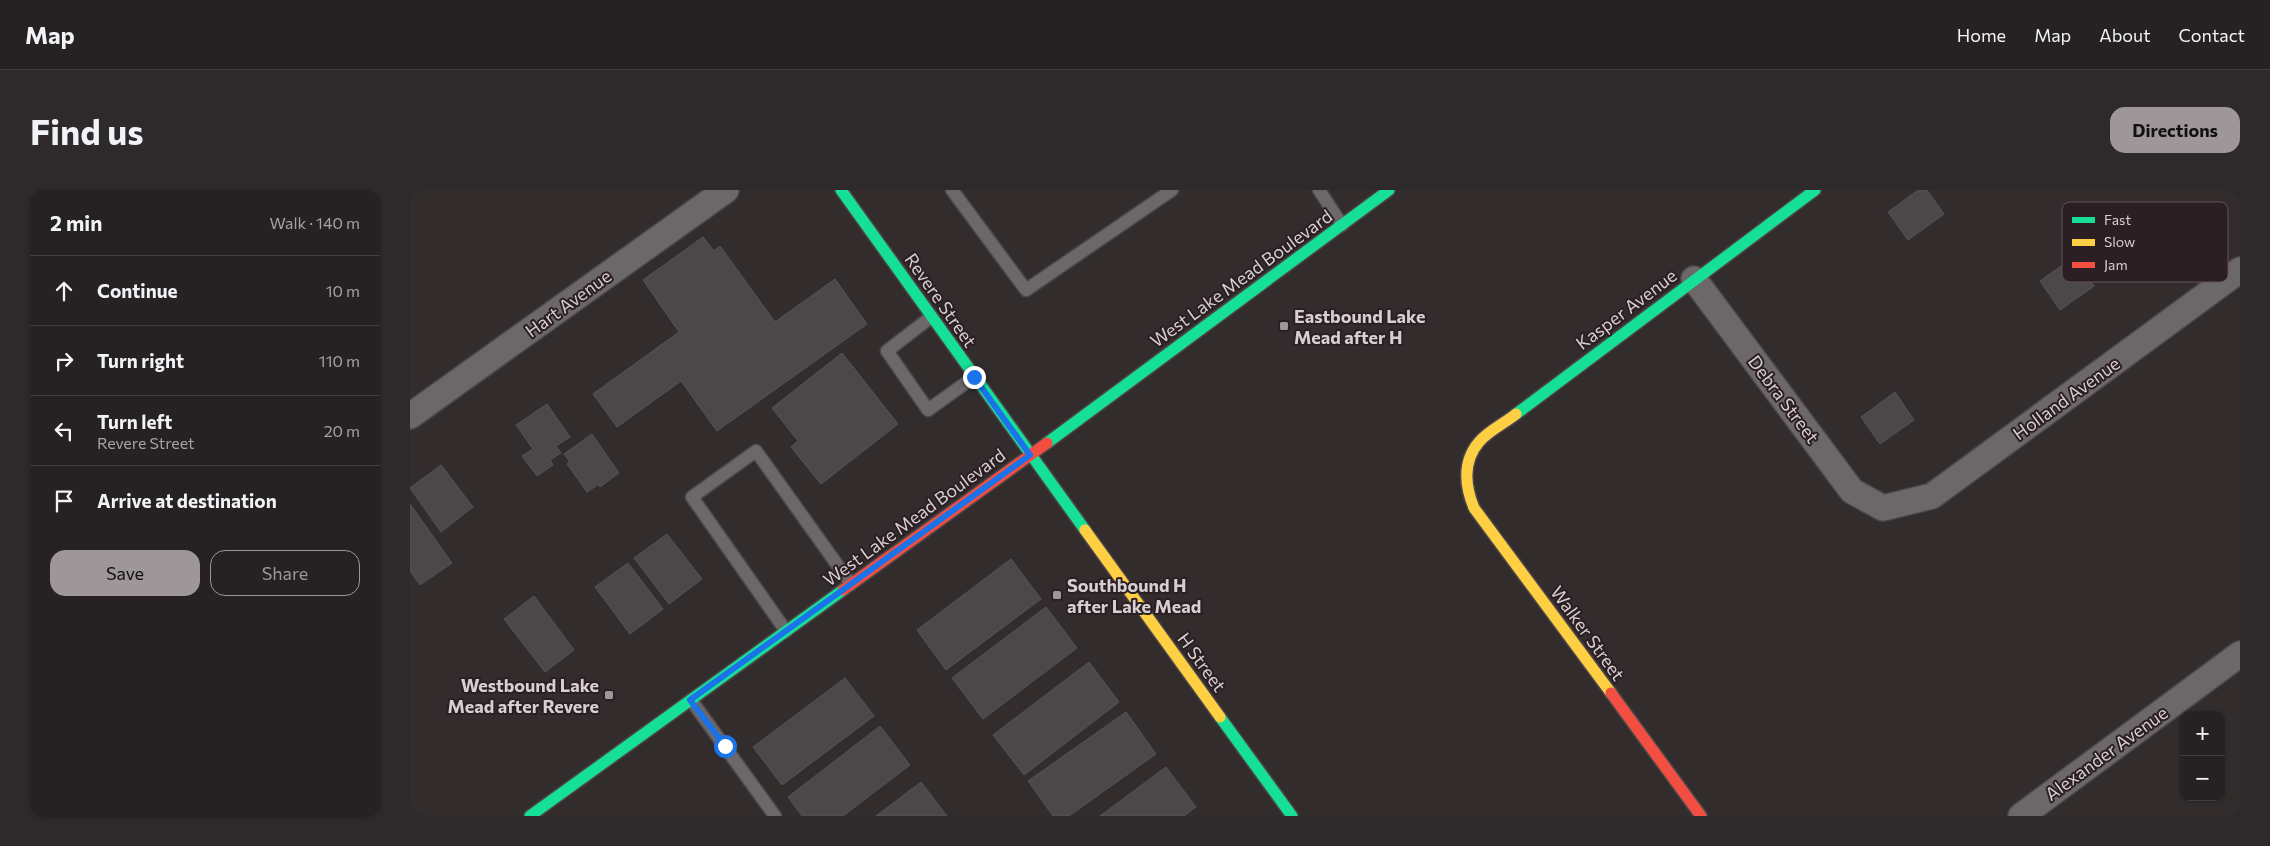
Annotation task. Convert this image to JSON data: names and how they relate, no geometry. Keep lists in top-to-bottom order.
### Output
{
  "streets": {
    "street": [
      "West Lake Mead Boulevard",
      "Revere Street",
      "Hart Avenue",
      "Kasper Avenue",
      "Holland Avenue",
      "Debra Street",
      "Walker Street",
      "H Street",
      "Alexander Avenue"
    ]
  },
  "crossings": [
    ["West Lake Mead Boulevard", "Revere Street"],
    ["West Lake Mead Boulevard", "H Street"],
    ["Revere Street", "H Street"],
    ["Kasper Avenue", "Debra Street"],
    ["Kasper Avenue", "Walker Street"],
    ["Holland Avenue", "Debra Street"]
  ],
  "places": {
    "transit": ["Eastbound Lake Mead after H", "Southbound H after Lake Mead", "Westbound Lake Mead after Revere"]
  },
  "legend": ["Fast", "Slow", "Jam"],
  "page": {
    "header": "Map",
    "nav": [
      "Home",
      "Map",
      "About",
      "Contact"
    ],
    "buttons": [
      "Directions",
      ["Save", "Share"]
    ],
    "title": "Find us",
    "heading": ["2 min", "Walk · 140 m"],
    "list": [
      ["Continue", "10 m"],
      ["Turn right", "110 m"],
      ["Turn left", "Revere Street", "20 m"],
      "Arrive at destination"
    ],
    "map_buttons": ["+", "−"]
  }
}
